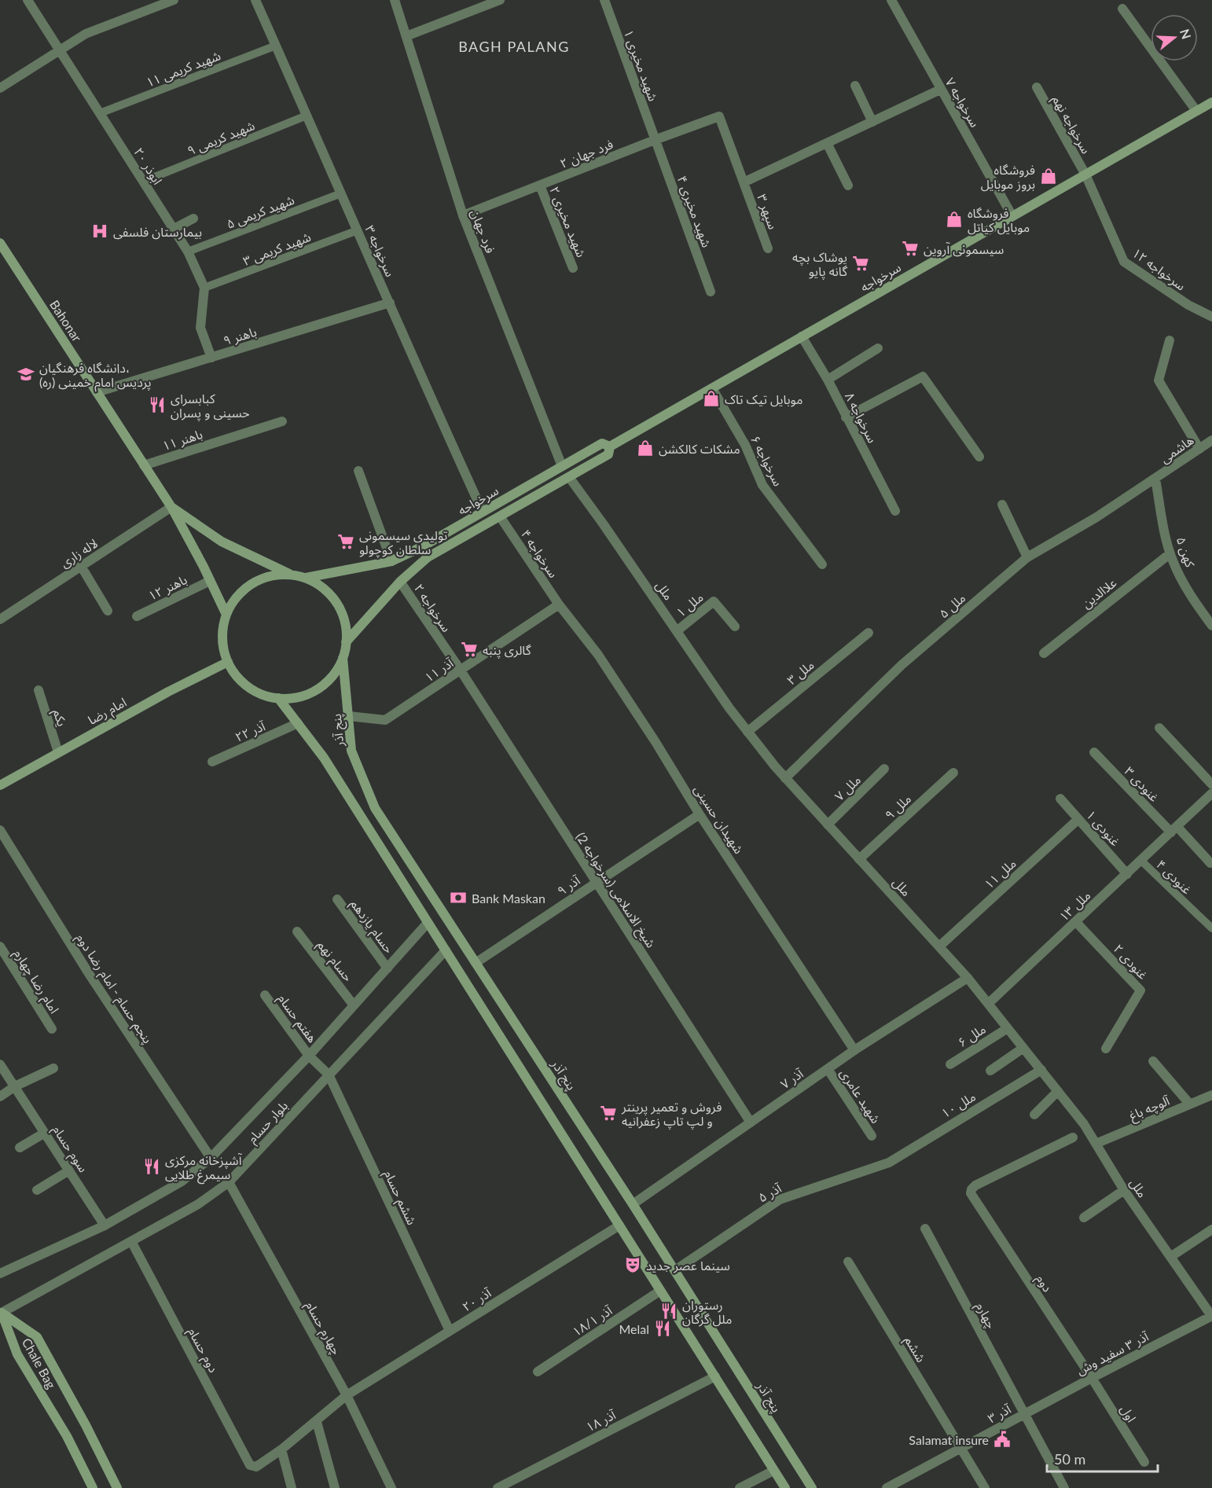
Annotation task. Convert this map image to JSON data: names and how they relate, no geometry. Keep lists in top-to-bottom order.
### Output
{
  "streets": {
    "main road": [
      "سرخواجه",
      "Bahonar",
      "امام رضا",
      "پنج آذر",
      "Chale Bag"
    ],
    "street": [
      "شهید مخیری ۱",
      "سرخواجه ۷",
      "سرخواجه نهم",
      "۲ فرد جهان",
      "ابوذر ۲۰",
      "۴ شهید مخیری",
      "۳ سپهر",
      "۲ شهید مخیری",
      "فرد جهان",
      "سرخواجه ۳",
      "۱۲ سرخواجه",
      "۹ باهنر",
      "۸ سرخواجه",
      "باهنر ۱۱",
      "هاشمی",
      "سرخواجه ۶",
      "۵ کهن",
      "لاله زاری",
      "سرخواجه ۴",
      "۱۲ باهنر",
      "ملل",
      "علاالدین",
      "ملل ۱",
      "ملل ۵",
      "سرخواجه ۲",
      "آذر ۱۱",
      "ملل ۳",
      "یکم",
      "۲۲ آذر",
      "۳ غنودی",
      "۷ ملل",
      "ملل ۹",
      "شهیدان حسینی",
      "۱ غنودی",
      "۱۱ ملل",
      "۹ آذر",
      "شیخ الاسلامی (سرخواجه 2)",
      "ملل ۱۳",
      "حسام یازدهم",
      "حسام نهم",
      "۲ غنودی",
      "امام رضا چهارم",
      "پنجم حسام - امام رضا دوم",
      "هفتم حسام",
      "۶ ملل",
      "آذر ۷",
      "شهید عامری",
      "۱۰ ملل",
      "آلوچه باغ",
      "بلوار حسام",
      "سوم حسام",
      "آذر ۵",
      "ششم حسام",
      "دوم",
      "۲۰ آذر",
      "چهارم",
      "۱۸/۱ آذر",
      "چهارم حسام",
      "ششم",
      "دوم حسام",
      "آذر ۳ سفید وش",
      "۳ آذر",
      "اول",
      "۱۸ آذر"
    ],
    "lane": [
      "۱۱ شهید کریمی",
      "۹ شهید کریمی",
      "۵ شهید کریمی",
      "۳ شهید کریمی",
      "۴ غنودی"
    ]
  },
  "crossings": [
    ["شهید مخیری ۱", "۲ فرد جهان"],
    ["شهید مخیری ۱", "۴ شهید مخیری"],
    ["۱۱ شهید کریمی", "ابوذر ۲۰"],
    ["۱۱ شهید کریمی", "سرخواجه ۳"],
    ["سرخواجه ۷", "سرخواجه"],
    ["سرخواجه نهم", "۱۲ سرخواجه"],
    ["سرخواجه نهم", "سرخواجه"],
    ["۹ شهید کریمی", "ابوذر ۲۰"],
    ["۹ شهید کریمی", "سرخواجه ۳"],
    ["۲ فرد جهان", "۴ شهید مخیری"],
    ["۲ فرد جهان", "۳ سپهر"],
    ["۲ فرد جهان", "۲ شهید مخیری"],
    ["۲ فرد جهان", "فرد جهان"],
    ["ابوذر ۲۰", "۵ شهید کریمی"],
    ["ابوذر ۲۰", "۳ شهید کریمی"],
    ["۵ شهید کریمی", "سرخواجه ۳"],
    ["فرد جهان", "سرخواجه"],
    ["۳ شهید کریمی", "سرخواجه ۳"],
    ["سرخواجه ۳", "سرخواجه"],
    ["سرخواجه ۳", "۹ باهنر"],
    ["۱۲ سرخواجه", "سرخواجه"],
    ["سرخواجه", "Bahonar"],
    ["سرخواجه", "۸ سرخواجه"],
    ["سرخواجه", "سرخواجه ۶"],
    ["سرخواجه", "سرخواجه ۴"],
    ["سرخواجه", "ملل"],
    ["سرخواجه", "سرخواجه ۲"],
    ["سرخواجه", "امام رضا"],
    ["سرخواجه", "پنج آذر"],
    ["Bahonar", "۹ باهنر"],
    ["Bahonar", "باهنر ۱۱"],
    ["Bahonar", "لاله زاری"],
    ["Bahonar", "۱۲ باهنر"],
    ["Bahonar", "امام رضا"],
    ["Bahonar", "پنج آذر"],
    ["هاشمی", "۵ کهن"],
    ["هاشمی", "ملل ۵"],
    ["۵ کهن", "علاالدین"],
    ["۵ کهن", "ملل ۵"],
    ["سرخواجه ۴", "آذر ۱۱"],
    ["سرخواجه ۴", "شهیدان حسینی"],
    ["ملل", "ملل ۱"],
    ["ملل", "ملل ۵"],
    ["ملل", "ملل ۳"],
    ["ملل", "۷ ملل"],
    ["ملل", "ملل ۹"],
    ["ملل", "۱۱ ملل"],
    ["ملل", "ملل ۱۳"],
    ["ملل", "۶ ملل"],
    ["ملل", "آذر ۷"],
    ["ملل", "۱۰ ملل"],
    ["ملل", "آلوچه باغ"],
    ["ملل", "آذر ۳ سفید وش"],
    ["سرخواجه ۲", "آذر ۱۱"],
    ["سرخواجه ۲", "شیخ الاسلامی (سرخواجه 2)"],
    ["آذر ۱۱", "پنج آذر"],
    ["آذر ۱۱", "شهیدان حسینی"],
    ["آذر ۱۱", "شیخ الاسلامی (سرخواجه 2)"],
    ["امام رضا", "یکم"],
    ["امام رضا", "پنج آذر"],
    ["پنج آذر", "۲۲ آذر"],
    ["پنج آذر", "۹ آذر"],
    ["پنج آذر", "آذر ۷"],
    ["پنج آذر", "بلوار حسام"],
    ["پنج آذر", "آذر ۵"],
    ["پنج آذر", "۲۰ آذر"],
    ["پنج آذر", "۱۸/۱ آذر"],
    ["پنج آذر", "۱۸ آذر"],
    ["۳ غنودی", "ملل ۱۳"],
    ["شهیدان حسینی", "۹ آذر"],
    ["شهیدان حسینی", "آذر ۷"],
    ["۱ غنودی", "۱۱ ملل"],
    ["۱ غنودی", "ملل ۱۳"],
    ["۴ غنودی", "ملل ۱۳"],
    ["۹ آذر", "شیخ الاسلامی (سرخواجه 2)"],
    ["شیخ الاسلامی (سرخواجه 2)", "آذر ۷"],
    ["ملل ۱۳", "۲ غنودی"],
    ["حسام یازدهم", "بلوار حسام"],
    ["حسام نهم", "بلوار حسام"],
    ["پنجم حسام - امام رضا دوم", "بلوار حسام"],
    ["هفتم حسام", "بلوار حسام"],
    ["هفتم حسام", "ششم حسام"],
    ["آذر ۷", "شهید عامری"],
    ["۱۰ ملل", "آذر ۵"],
    ["بلوار حسام", "سوم حسام"],
    ["بلوار حسام", "ششم حسام"],
    ["بلوار حسام", "چهارم حسام"],
    ["بلوار حسام", "دوم حسام"],
    ["بلوار حسام", "Chale Bag"],
    ["ششم حسام", "۲۰ آذر"],
    ["دوم", "آذر ۳ سفید وش"],
    ["دوم", "اول"],
    ["۲۰ آذر", "چهارم حسام"],
    ["۲۰ آذر", "دوم حسام"],
    ["چهارم", "آذر ۳ سفید وش"],
    ["چهارم", "۳ آذر"],
    ["ششم", "۳ آذر"],
    ["آذر ۳ سفید وش", "۳ آذر"],
    ["آذر ۳ سفید وش", "اول"]
  ],
  "districts": ["BAGH PALANG"],
  "places": {
    "shop": [
      "فروشگاه بروز موبایل",
      "فروشگاه موبایل کیاتل",
      "موبایل تیک تاک",
      "مشکات کالکشن"
    ],
    "hospital": ["بیمارستان فلسفی"],
    "supermarket": [
      "سیسمونی آروین",
      "پوشاک بچه گانه پایو",
      "تولیدی سیسمونی سلطان کوچولو",
      "گالری پنبه",
      "فروش و تعمیر پرینتر و لپ تاپ زعفرانیه"
    ],
    "school or university": ["دانشگاه فرهنگیان، پردیس امام خمینی (ره)"],
    "restaurant": [
      "کبابسرای حسینی و پسران",
      "آشپزخانه مرکزی سیمرغ طلایی",
      "رستوران ملل گرگان",
      "Melal"
    ],
    "bank": ["Bank Maskan"],
    "theatre": ["سینما عصر جدید"],
    "public building": ["Salamat insure"]
  },
  "scale_bar": "50 m",
  "north": "right"
}
